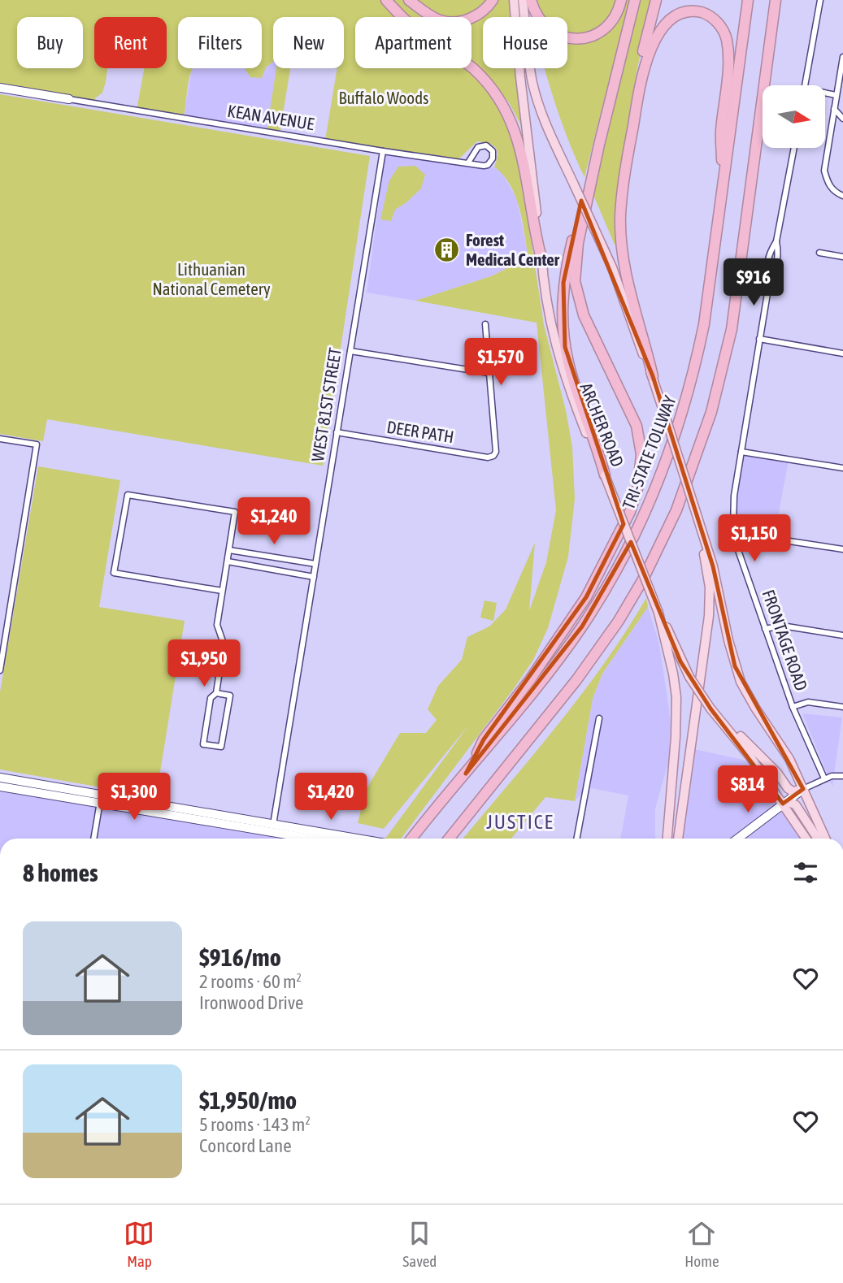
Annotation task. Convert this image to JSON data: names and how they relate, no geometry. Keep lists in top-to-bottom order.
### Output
{
  "streets": {
    "highway": ["TRI-STATE TOLLWAY"],
    "main road": ["ARCHER ROAD"],
    "street": [
      "KEAN AVENUE",
      "WEST 81ST STREET",
      "DEER PATH",
      "FRONTAGE ROAD"
    ]
  },
  "crossings": [
    ["KEAN AVENUE", "WEST 81ST STREET"],
    ["WEST 81ST STREET", "DEER PATH"]
  ],
  "districts": ["JUSTICE"],
  "parks": ["Buffalo Woods", "Lithuanian National Cemetery"],
  "places": {
    "building": ["Forest Medical Center"]
  },
  "north": "right",
  "page": {
    "chip": [
      "Buy",
      "Rent",
      "Filters",
      "New",
      "Apartment",
      "House"
    ],
    "price": [
      "$916",
      "$1,570",
      "$1,240",
      "$1,150",
      "$1,950",
      "$814",
      "$1,300",
      "$1,420"
    ],
    "heading": "8 homes",
    "list": [
      {
        "name": "$916/mo",
        "note": "2 rooms · 60 m² · Ironwood Drive"
      },
      {
        "name": "$1,950/mo",
        "note": "5 rooms · 143 m² · Concord Lane"
      }
    ],
    "tabs": ["Map", "Saved", "Home"]
  }
}
